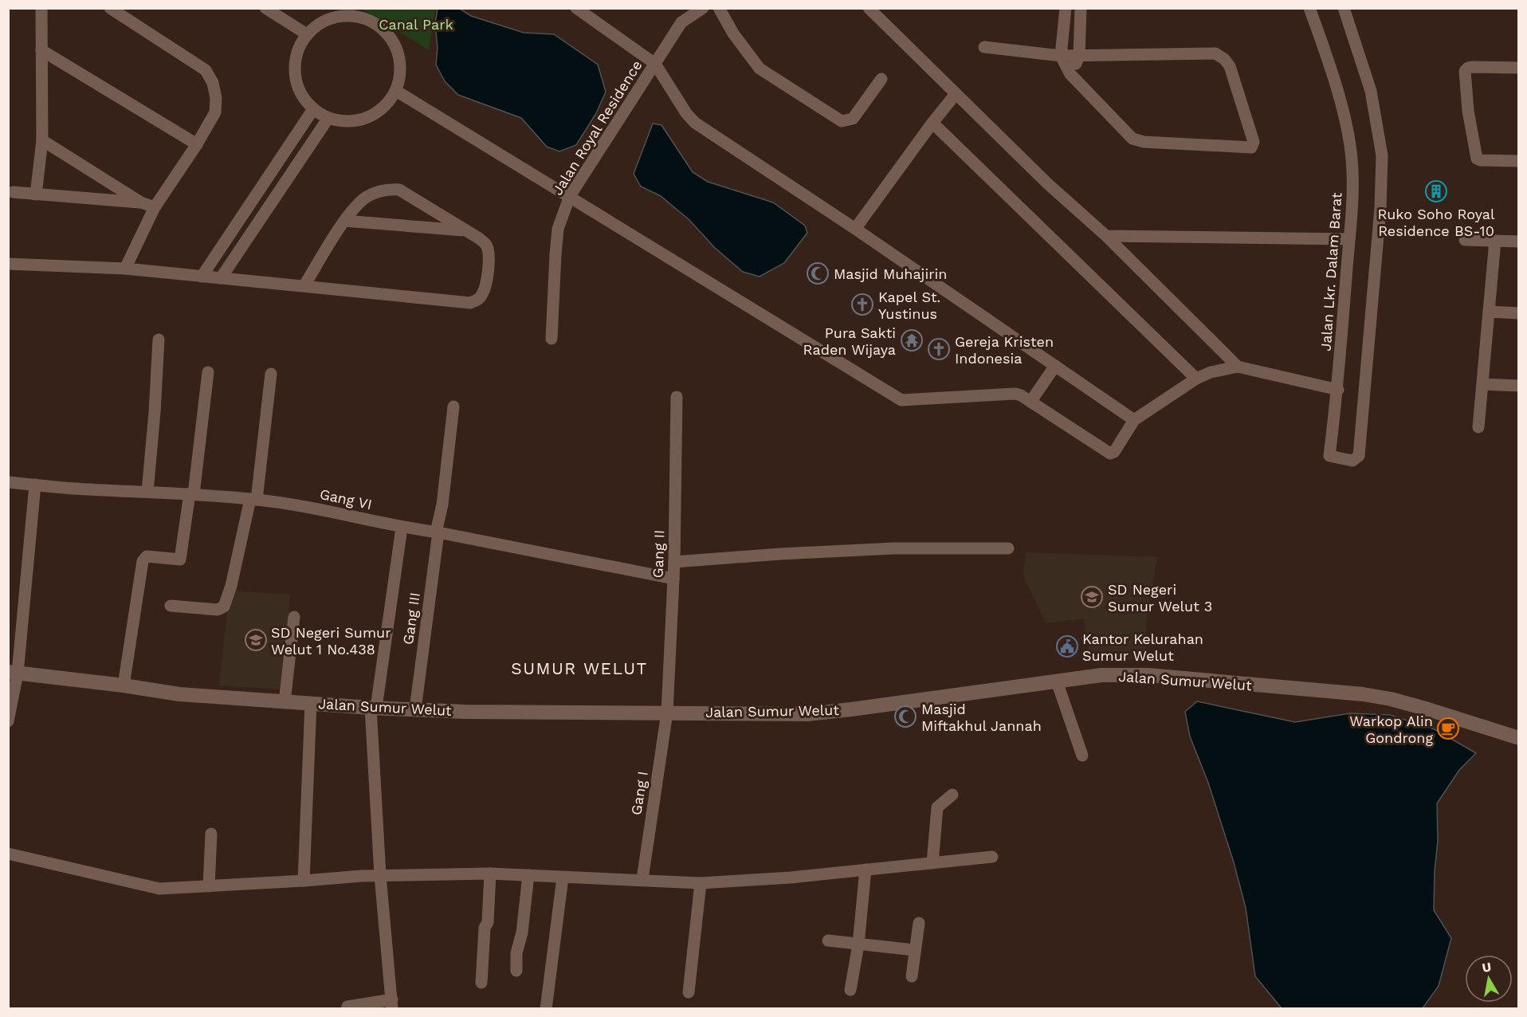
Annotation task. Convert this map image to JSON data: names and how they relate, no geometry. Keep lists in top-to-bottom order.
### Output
{
  "streets": {
    "street": [
      "Jalan Royal Residence",
      "Jalan Lkr. Dalam Barat",
      "Gang VI",
      "Gang II",
      "Gang III",
      "Jalan Sumur Welut",
      "Gang I"
    ]
  },
  "crossings": [
    ["Gang VI", "Gang II"],
    ["Gang VI", "Gang III"],
    ["Gang II", "Jalan Sumur Welut"],
    ["Gang II", "Gang I"],
    ["Gang III", "Jalan Sumur Welut"],
    ["Jalan Sumur Welut", "Gang I"]
  ],
  "districts": ["SUMUR WELUT"],
  "parks": ["Canal Park"],
  "places": {
    "building": ["Ruko Soho Royal Residence BS-10"],
    "mosque": ["Masjid Muhajirin", "Masjid Miftakhul Jannah"],
    "church": ["Kapel St. Yustinus", "Gereja Kristen Indonesia"],
    "temple": ["Pura Sakti Raden Wijaya"],
    "school or university": ["SD Negeri Sumur Welut 3", "SD Negeri Sumur Welut 1 No.438"],
    "public building": ["Kantor Kelurahan Sumur Welut"],
    "cafe": ["Warkop Alin Gondrong"]
  },
  "north": "top"
}
